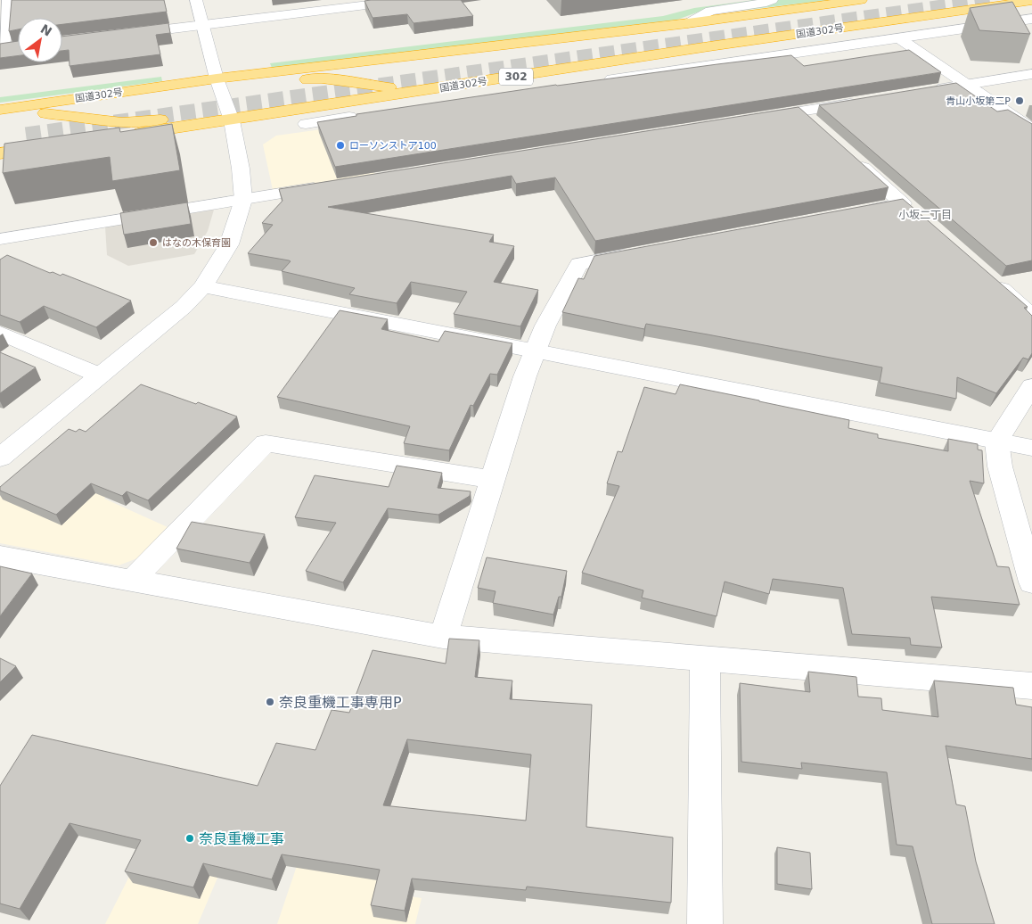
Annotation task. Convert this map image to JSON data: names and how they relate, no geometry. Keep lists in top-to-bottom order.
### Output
{
  "streets": {
    "highway": ["国道302号", "302"]
  },
  "districts": ["小坂二丁目"],
  "places": [
    "青山小坂第二P",
    "ローソンストア100",
    "はなの木保育園",
    "奈良重機工事専用P",
    "奈良重機工事"
  ],
  "north": "top right"
}
